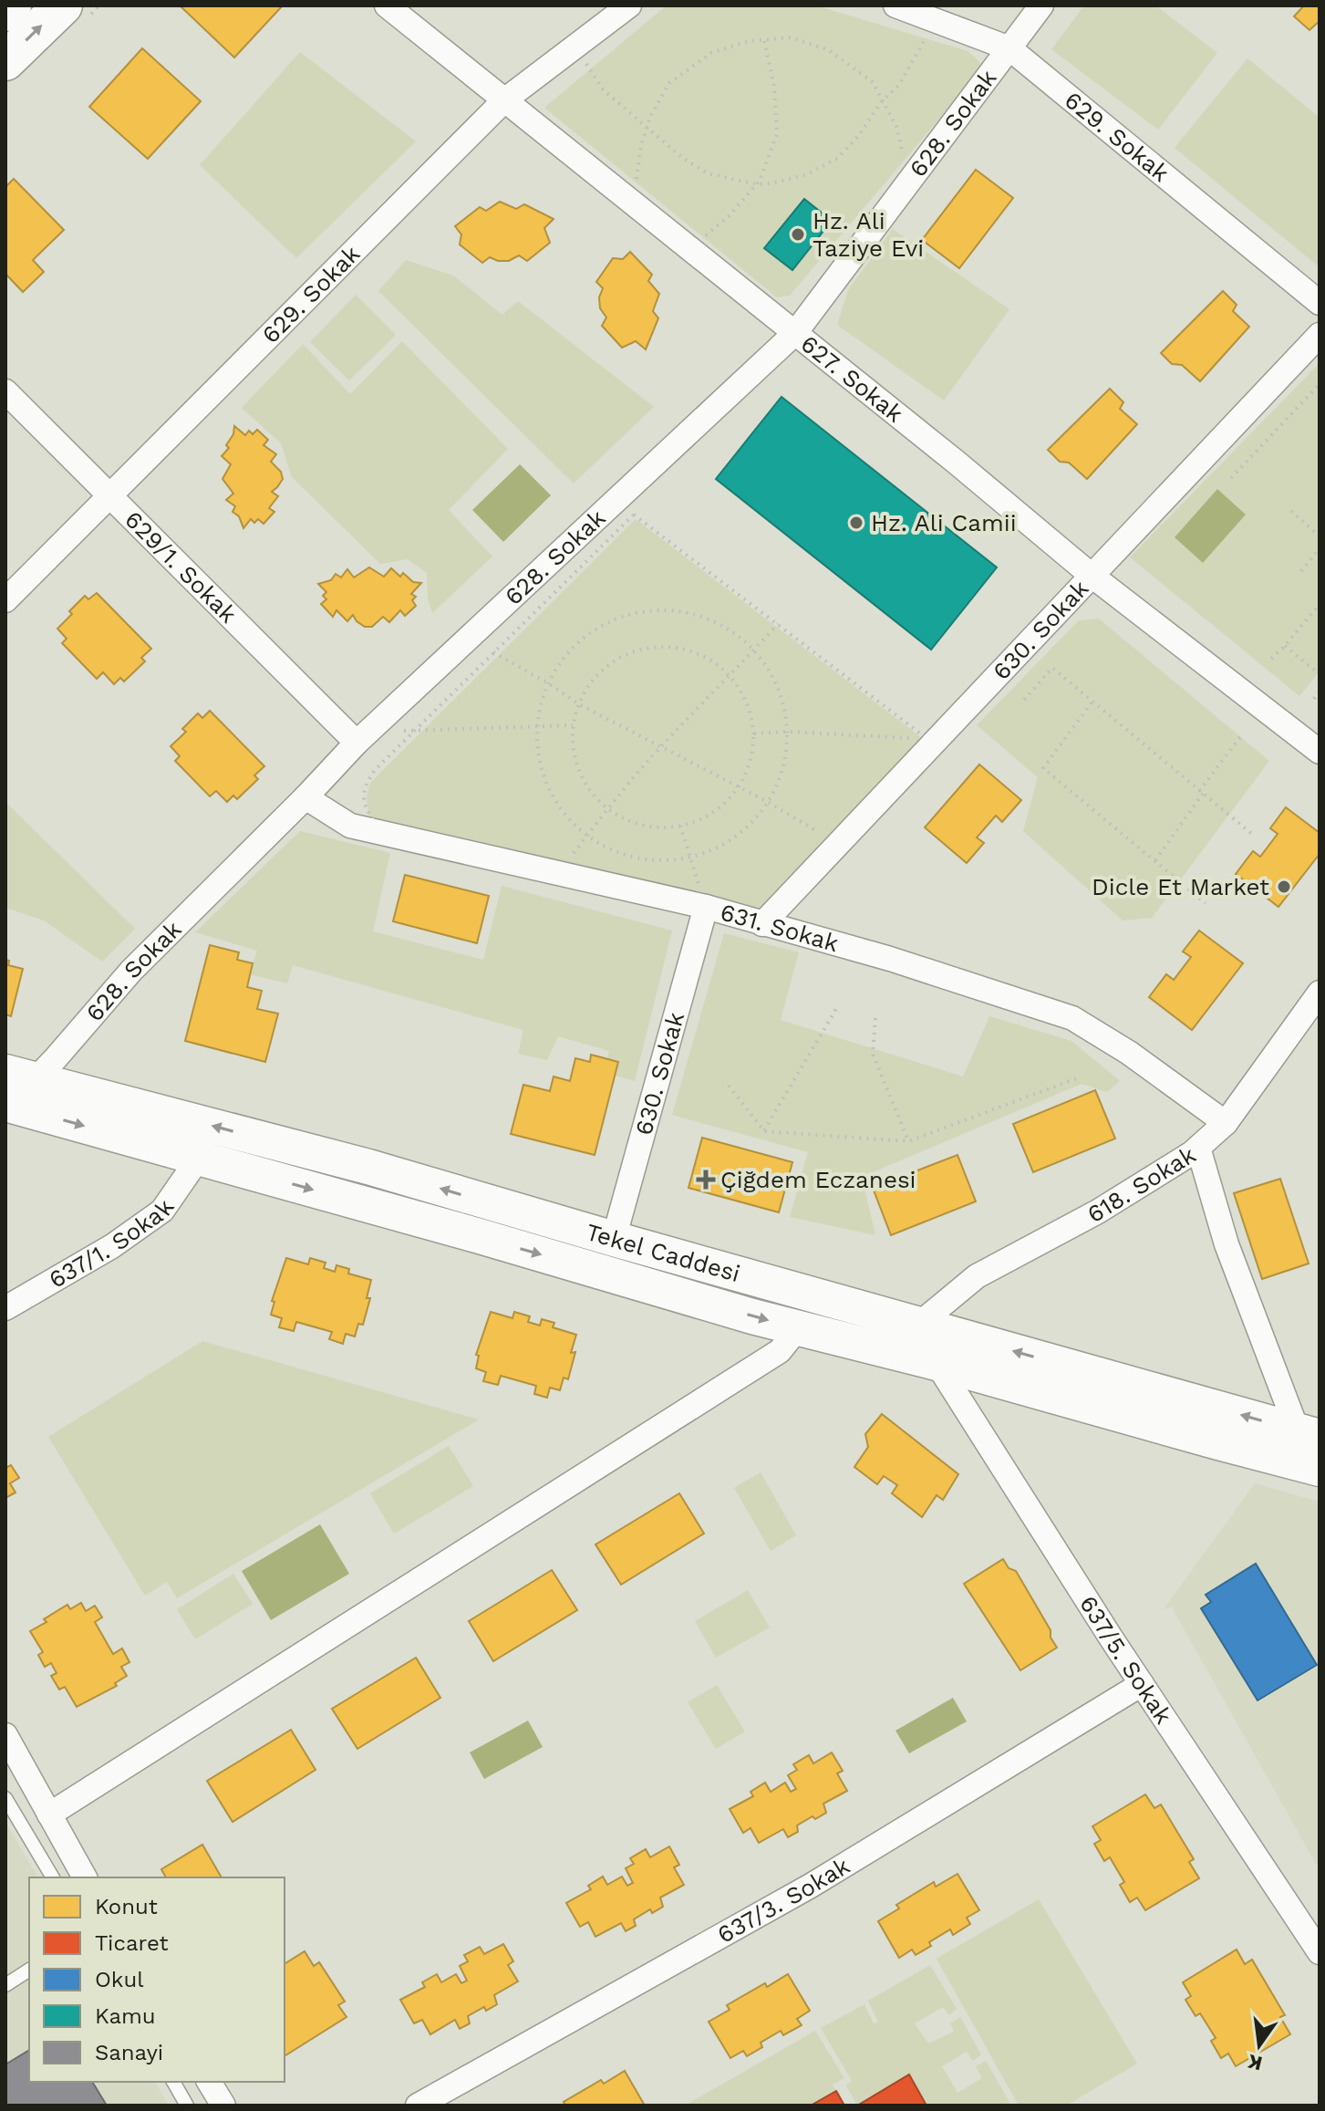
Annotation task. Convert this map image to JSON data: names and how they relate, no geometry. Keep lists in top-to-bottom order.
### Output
{
  "streets": {
    "main road": ["Tekel Caddesi"],
    "street": [
      "628. Sokak",
      "629. Sokak",
      "627. Sokak",
      "629/1. Sokak",
      "630. Sokak",
      "631. Sokak",
      "618. Sokak",
      "637/1. Sokak",
      "637/5. Sokak",
      "637/3. Sokak"
    ]
  },
  "crossings": [
    ["628. Sokak", "629. Sokak"],
    ["628. Sokak", "627. Sokak"],
    ["628. Sokak", "629/1. Sokak"],
    ["628. Sokak", "631. Sokak"],
    ["628. Sokak", "Tekel Caddesi"],
    ["629. Sokak", "627. Sokak"],
    ["629. Sokak", "629/1. Sokak"],
    ["627. Sokak", "630. Sokak"],
    ["630. Sokak", "631. Sokak"],
    ["630. Sokak", "Tekel Caddesi"],
    ["631. Sokak", "618. Sokak"],
    ["618. Sokak", "Tekel Caddesi"],
    ["637/5. Sokak", "637/3. Sokak"]
  ],
  "places": {
    "other": ["Hz. Ali Taziye Evi", "Hz. Ali Camii", "Dicle Et Market"],
    "health": ["Çiğdem Eczanesi"]
  },
  "legend": [
    "Konut",
    "Ticaret",
    "Okul",
    "Kamu",
    "Sanayi"
  ],
  "north": "bottom"
}
